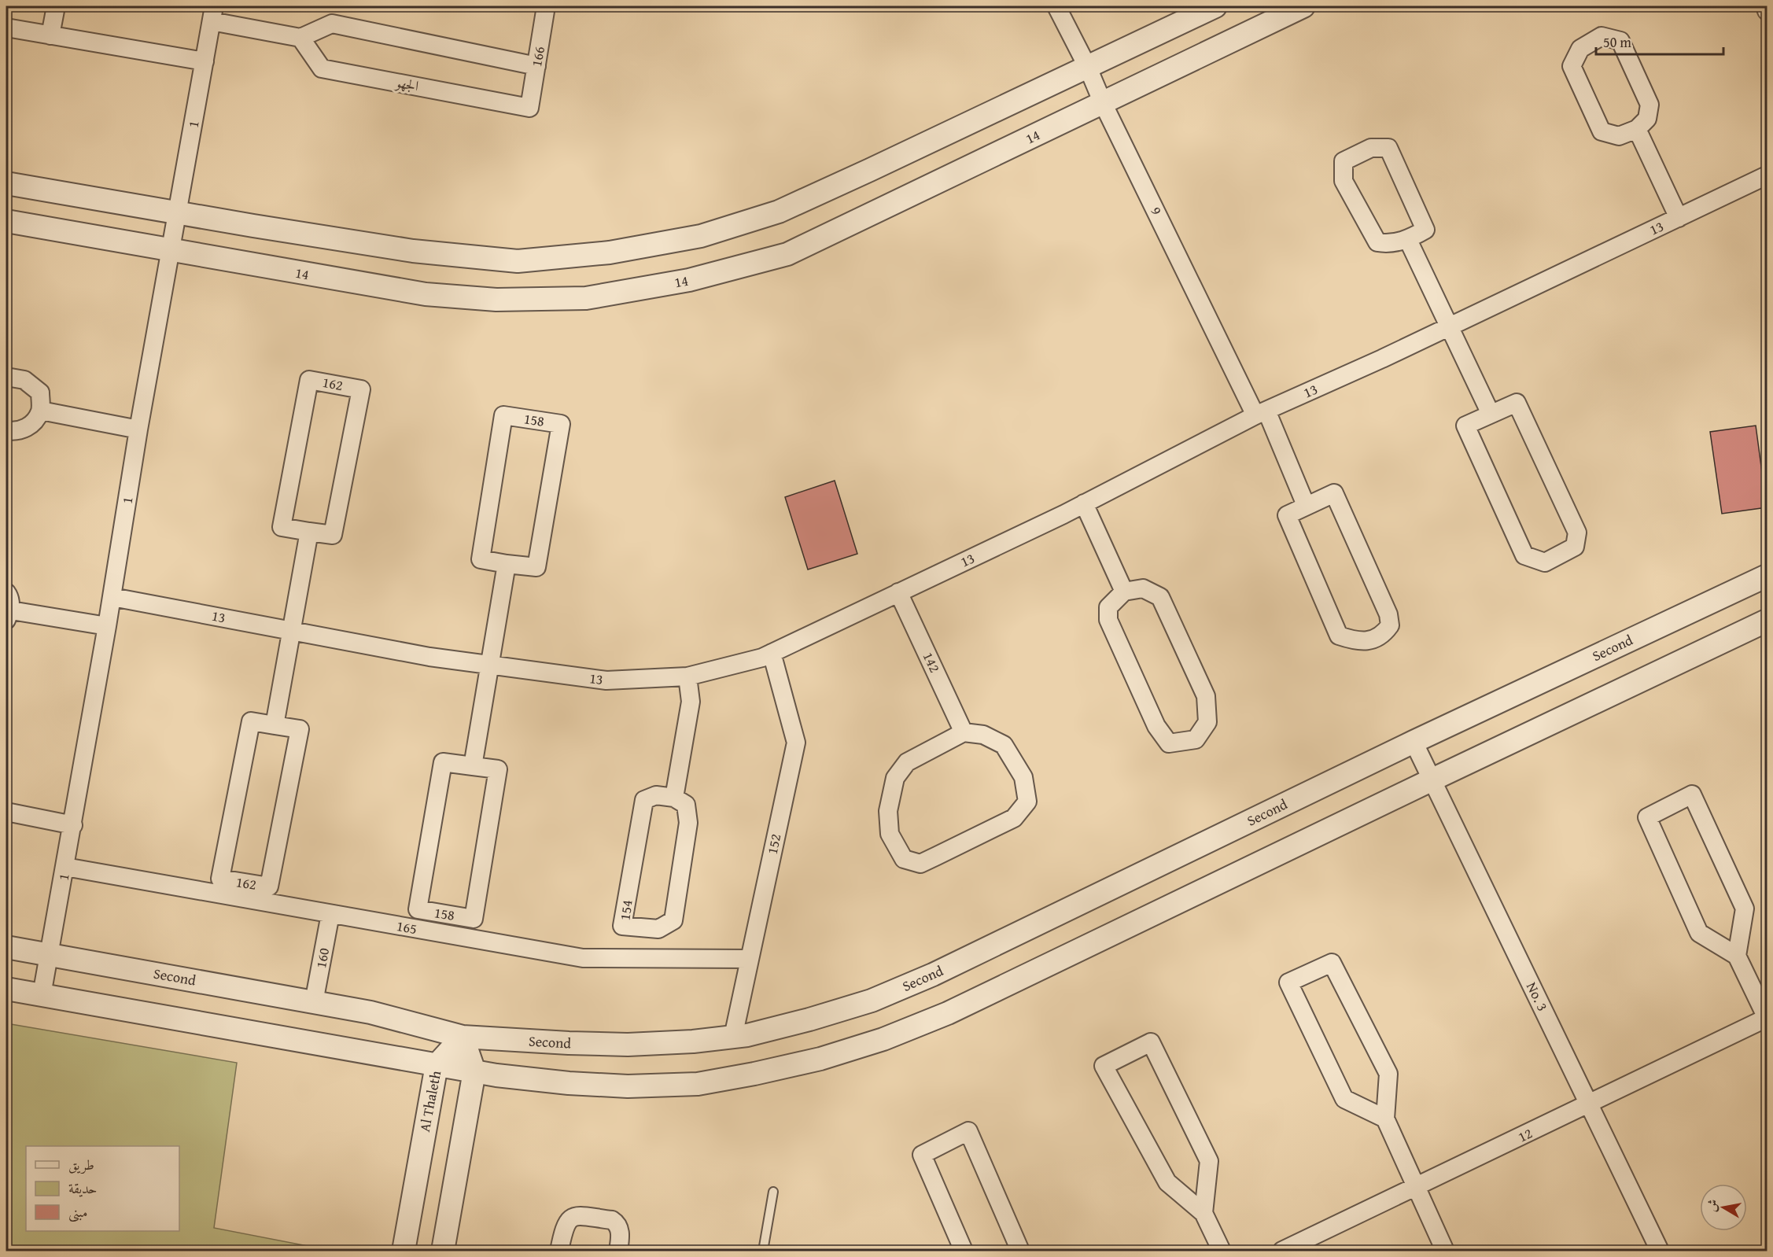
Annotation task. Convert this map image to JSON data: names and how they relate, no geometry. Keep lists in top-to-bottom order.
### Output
{
  "streets": {
    "street": [
      "166",
      "الجهو",
      "1",
      "14",
      "9",
      "13",
      "162",
      "158",
      "Second",
      "142",
      "152",
      "154",
      "165",
      "160",
      "No. 3",
      "Al Thaleth",
      "12"
    ]
  },
  "crossings": [
    ["166", "الجهو"],
    ["1", "14"],
    ["1", "13"],
    ["1", "Second"],
    ["1", "165"],
    ["14", "9"],
    ["9", "13"],
    ["13", "142"],
    ["13", "152"],
    ["Second", "152"],
    ["Second", "160"],
    ["Second", "No. 3"],
    ["Second", "Al Thaleth"],
    ["152", "165"],
    ["165", "160"],
    ["No. 3", "12"]
  ],
  "legend": ["طريق", "حديقة", "مبنى"],
  "scale_bar": "50 m",
  "north": "left"
}
